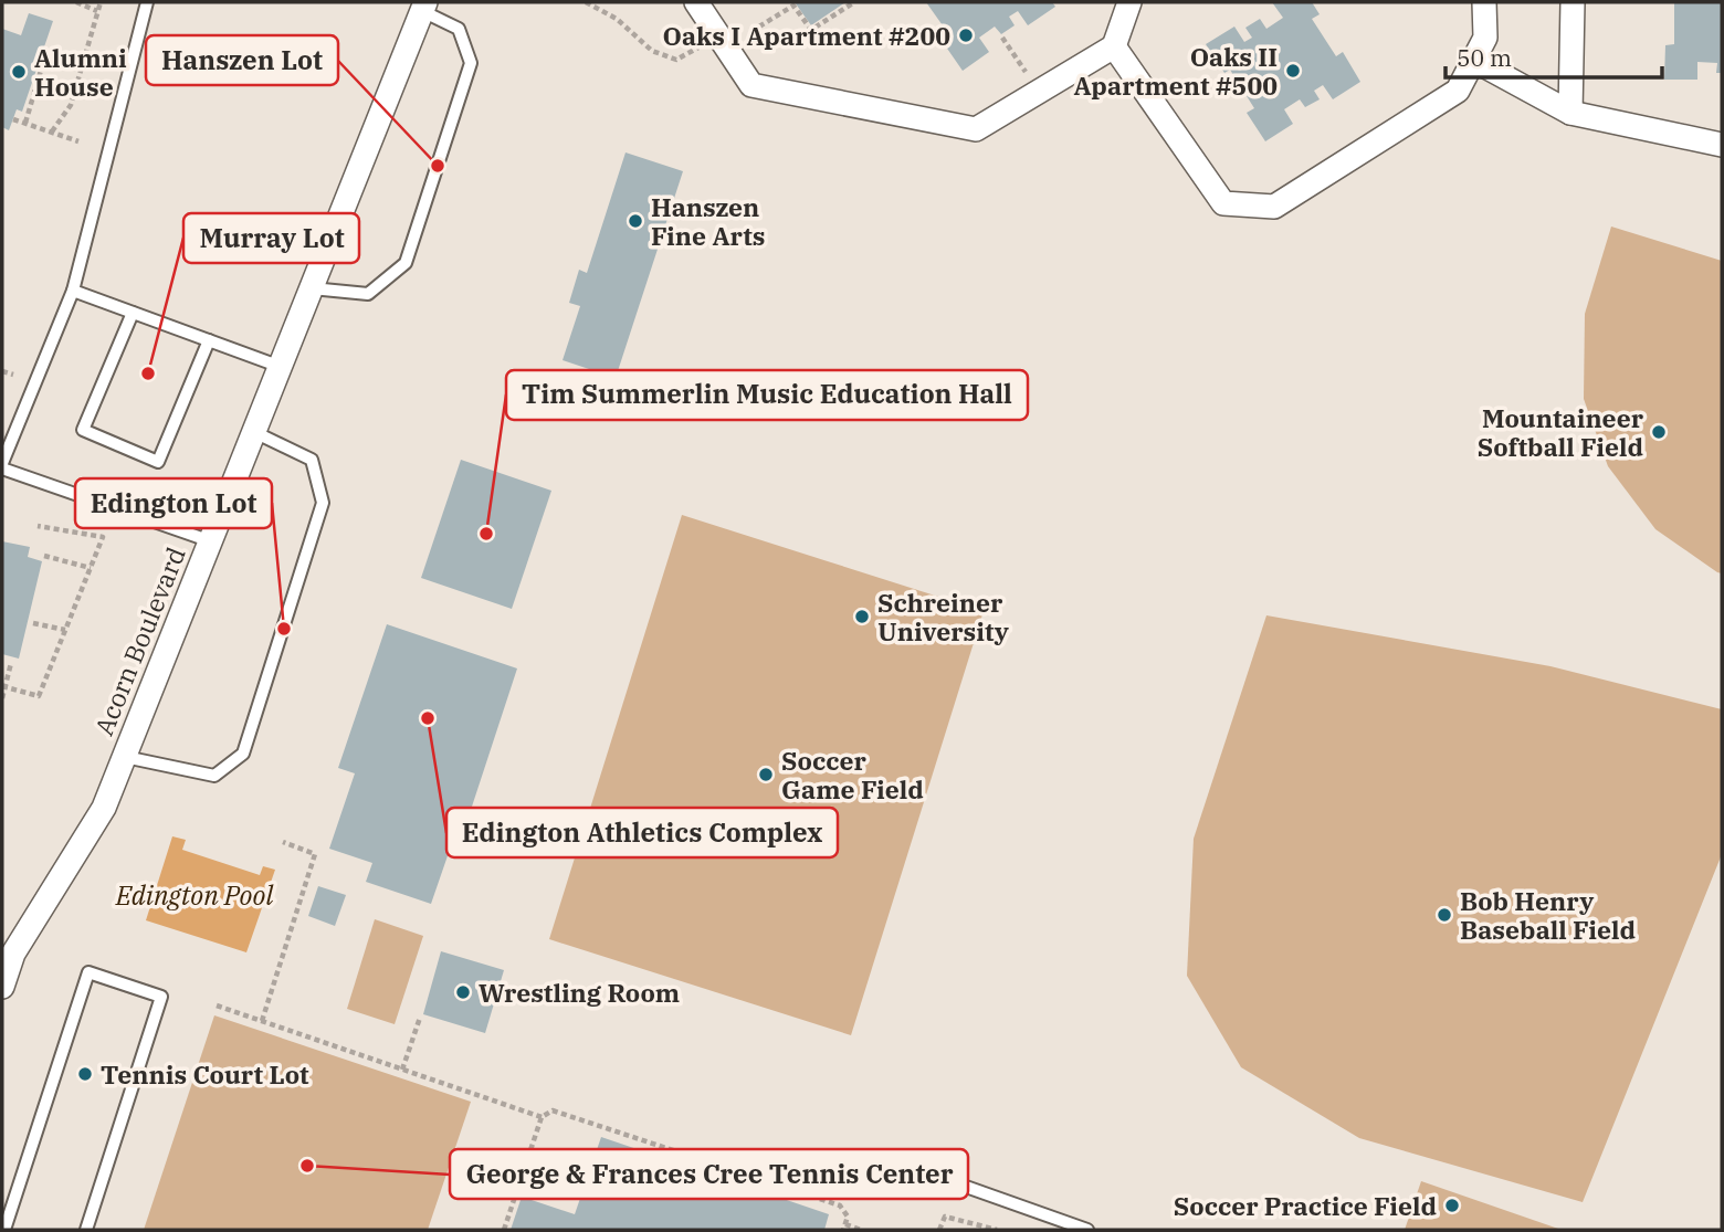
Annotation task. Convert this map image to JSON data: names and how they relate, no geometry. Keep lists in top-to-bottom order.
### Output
{
  "streets": {
    "street": ["Acorn Boulevard"]
  },
  "water": ["Edington Pool"],
  "places": [
    "Oaks I Apartment #200",
    "Oaks II Apartment #500",
    "Alumni House",
    "Hanszen Lot",
    "Hanszen Fine Arts",
    "Murray Lot",
    "Mountaineer Softball Field",
    "Tim Summerlin Music Education Hall",
    "Schreiner University",
    "Edington Lot",
    "Edington Athletics Complex",
    "Soccer Game Field",
    "Bob Henry Baseball Field",
    "Wrestling Room",
    "Tennis Court Lot",
    "George & Frances Cree Tennis Center",
    "Soccer Practice Field"
  ],
  "scale_bar": "50 m"
}
